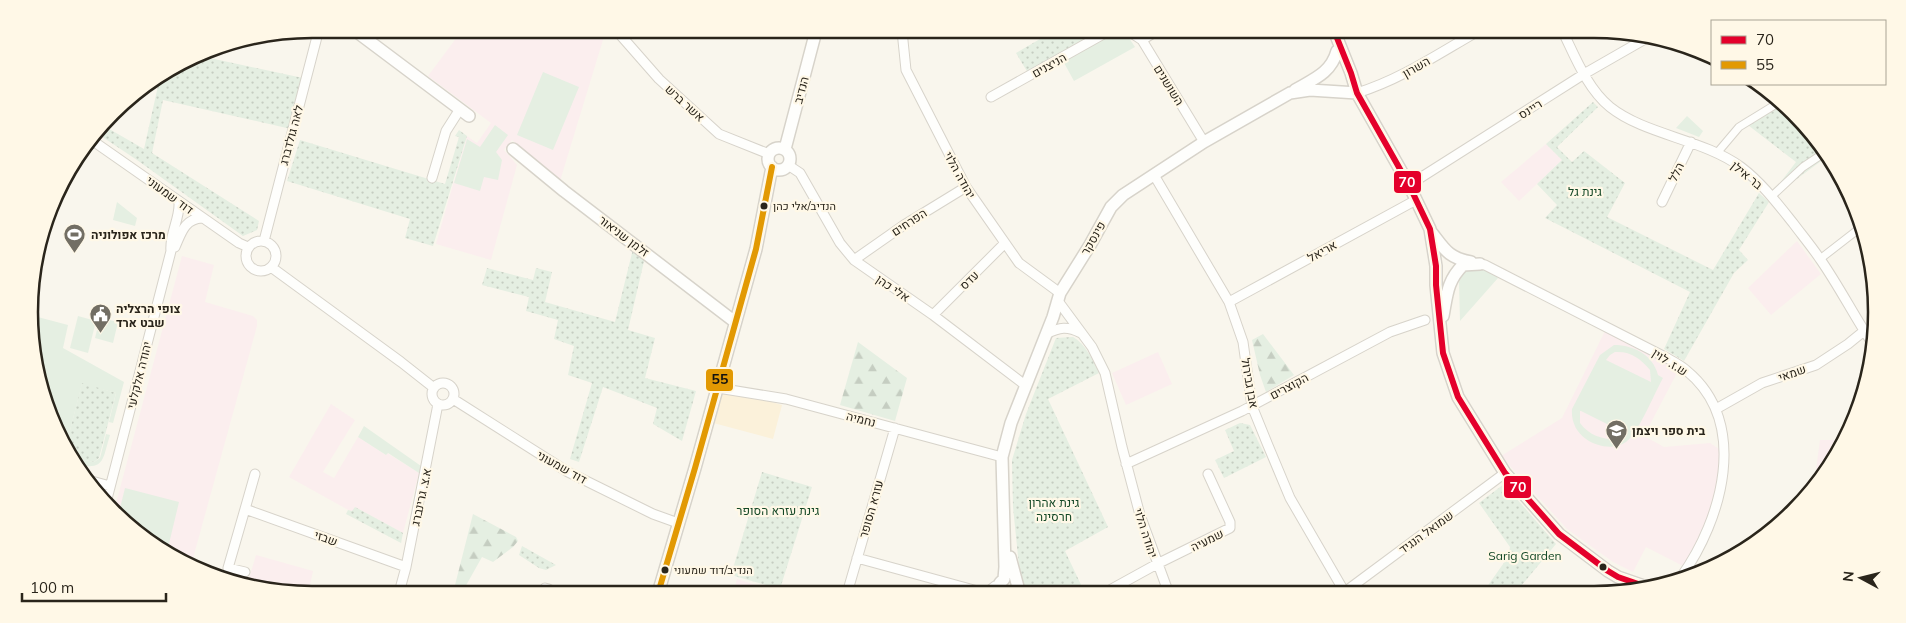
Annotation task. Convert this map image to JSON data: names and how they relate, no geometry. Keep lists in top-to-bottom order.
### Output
{
  "streets": {
    "street": [
      "הניצנים",
      "השרון",
      "השושנים",
      "הנדיב",
      "אשר ברש",
      "ריינס",
      "לאה גולדברג",
      "הלל",
      "יהודה הלוי",
      "בר אילן",
      "דוד שמעוני",
      "הפרחים",
      "זלמן שניאור",
      "פינסקר",
      "אריאל",
      "עדס",
      "אלי כהן",
      "ש.ז. לוין",
      "שמאי",
      "יהודה אלקלעי",
      "אבן גבירול",
      "הקוצרים",
      "נחמיה",
      "א.צ. גרינברג",
      "עזרא הסופר",
      "שמואל הנגיד",
      "שבזי",
      "שמעיה"
    ]
  },
  "crossings": [
    ["השרון", "פינסקר"],
    ["השושנים", "פינסקר"],
    ["הנדיב", "אשר ברש"],
    ["הנדיב", "אלי כהן"],
    ["אשר ברש", "אלי כהן"],
    ["ריינס", "בר אילן"],
    ["לאה גולדברג", "דוד שמעוני"],
    ["הלל", "בר אילן"],
    ["יהודה הלוי", "הפרחים"],
    ["יהודה הלוי", "פינסקר"],
    ["יהודה הלוי", "עדס"],
    ["יהודה הלוי", "הקוצרים"],
    ["יהודה הלוי", "שמעיה"],
    ["בר אילן", "שמאי"],
    ["דוד שמעוני", "יהודה אלקלעי"],
    ["דוד שמעוני", "א.צ. גרינברג"],
    ["הפרחים", "אלי כהן"],
    ["פינסקר", "אלי כהן"],
    ["פינסקר", "אבן גבירול"],
    ["פינסקר", "נחמיה"],
    ["אריאל", "אבן גבירול"],
    ["עדס", "אלי כהן"],
    ["ש.ז. לוין", "שמאי"],
    ["אבן גבירול", "הקוצרים"],
    ["נחמיה", "עזרא הסופר"],
    ["א.צ. גרינברג", "שבזי"]
  ],
  "parks": [
    "גינת גל",
    "גינת אהרון חרסינה",
    "גינת עזרא הסופר",
    "Sarig Garden"
  ],
  "places": {
    "other": ["הנדיב/אלי כהן", "הנדיב/דוד שמעוני"],
    "sports": ["מרכז אפולוניה"],
    "public building": ["צופי הרצליה שבט ארד"],
    "school or university": ["בית ספר ויצמן"]
  },
  "lines": ["transit line 70", "transit line 55"],
  "legend": ["70", "55"],
  "scale_bar": "100 m",
  "north": "left"
}
